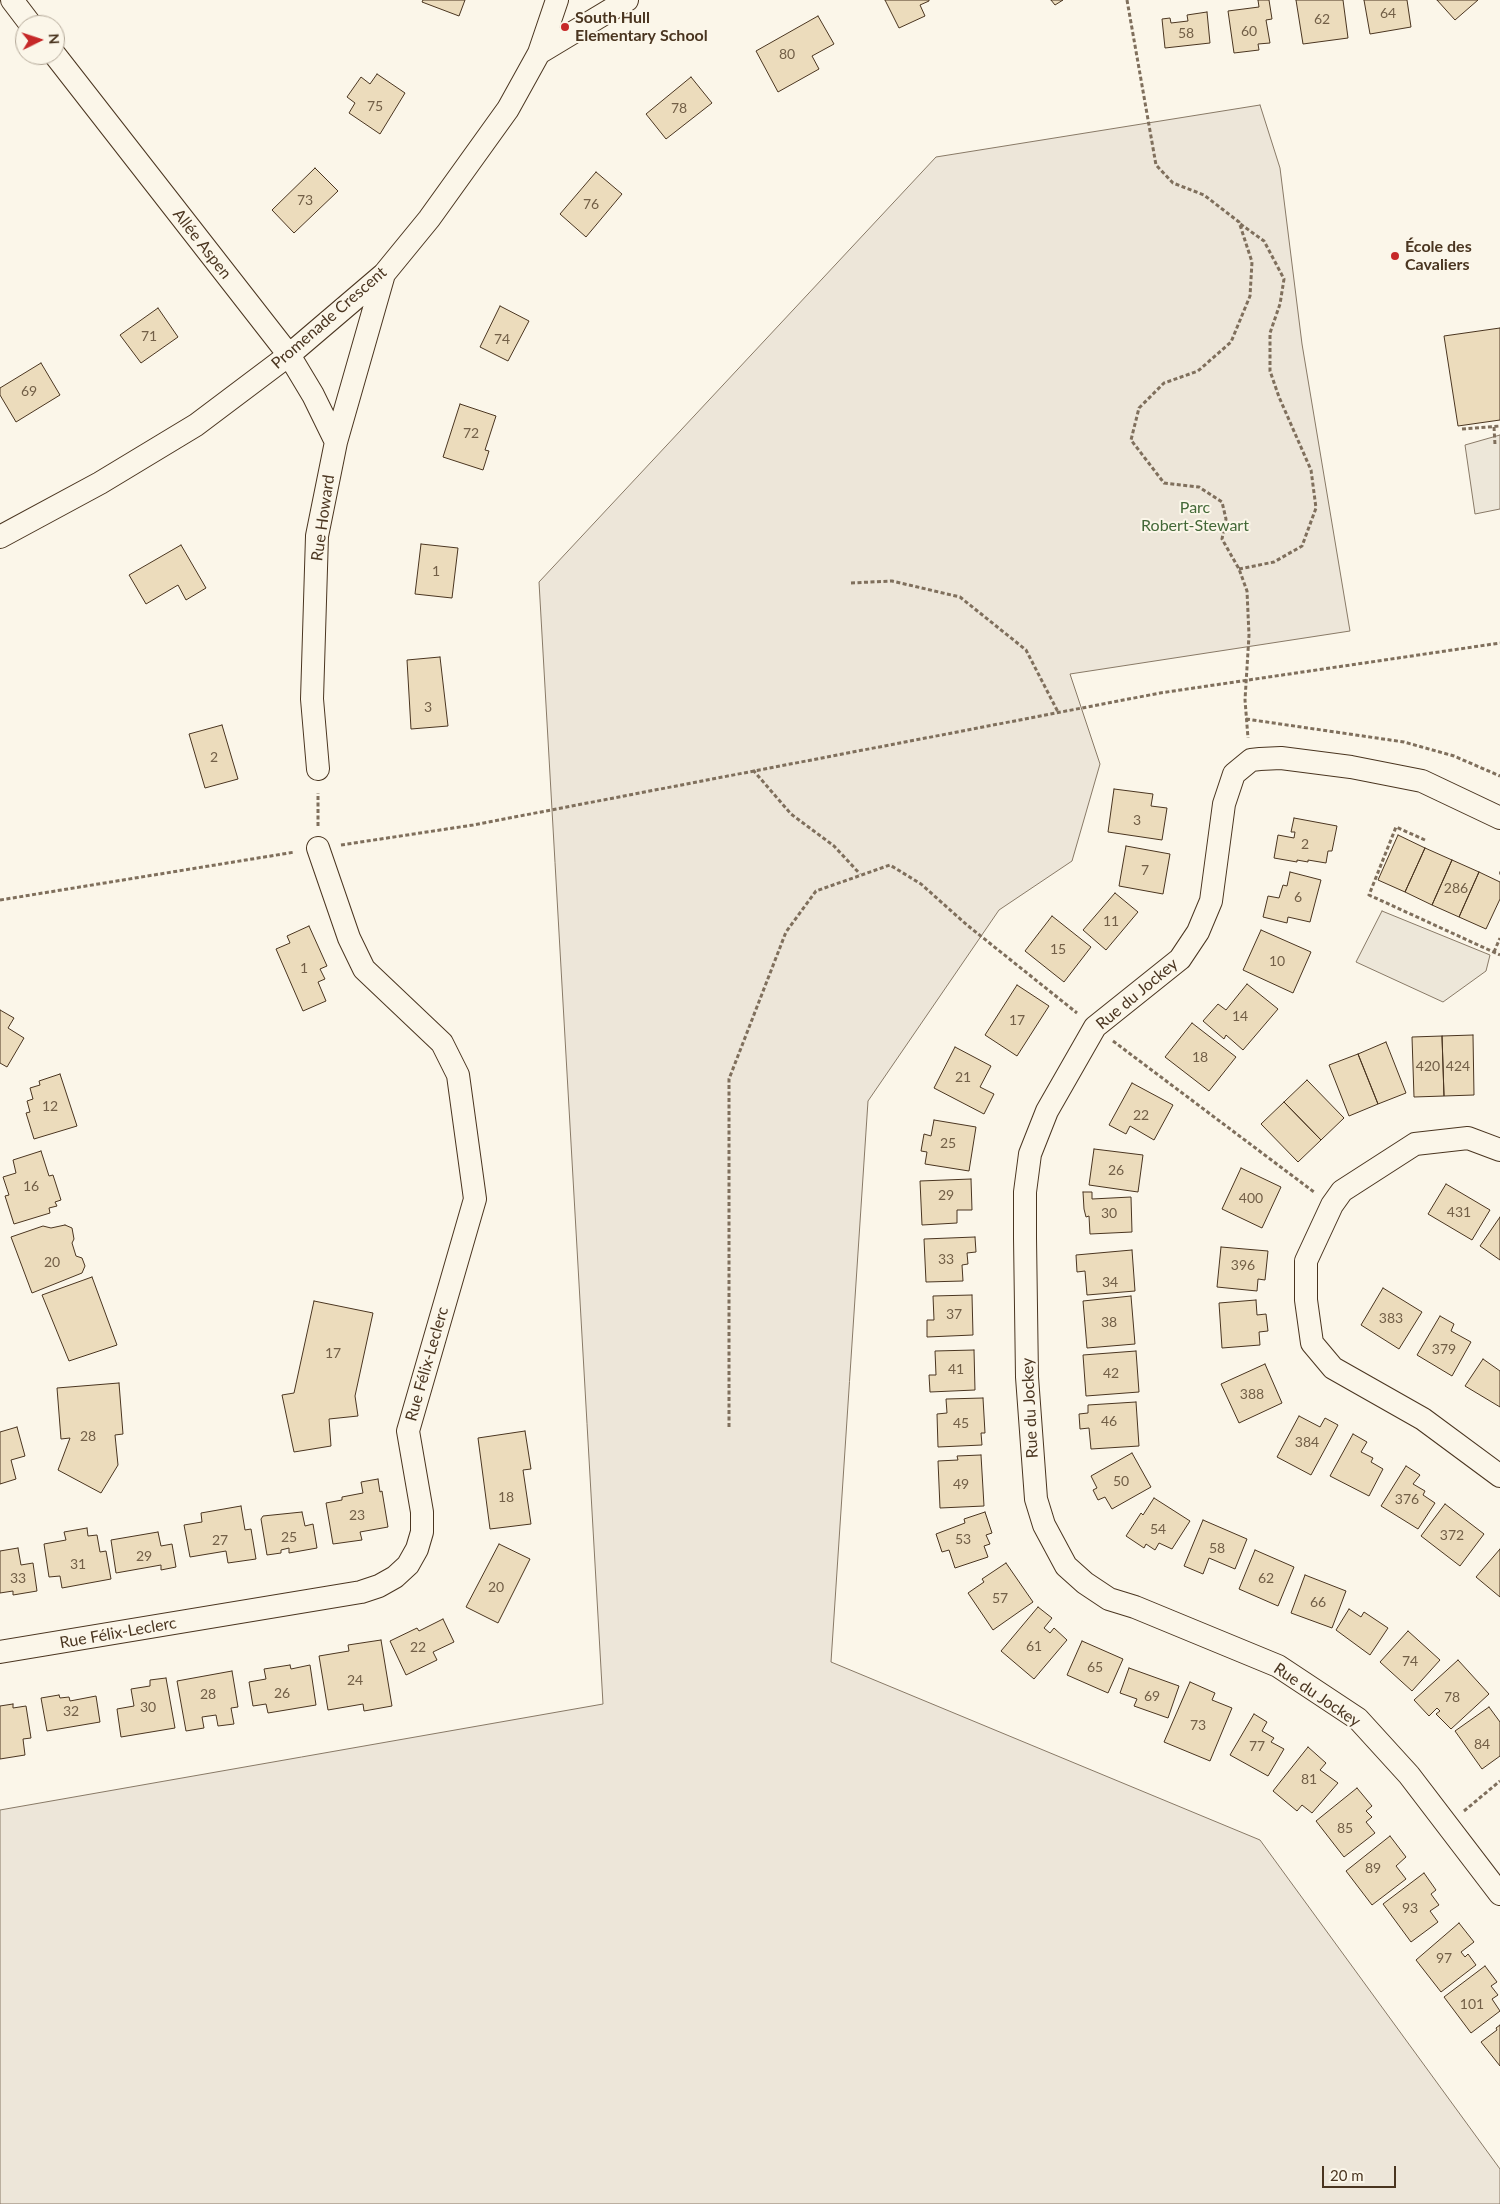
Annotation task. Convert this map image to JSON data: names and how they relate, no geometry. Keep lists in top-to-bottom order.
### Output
{
  "streets": {
    "street": [
      "Allée Aspen",
      "Promenade Crescent",
      "Rue Howard",
      "Rue du Jockey",
      "Rue Félix-Leclerc"
    ]
  },
  "crossings": [
    ["Allée Aspen", "Promenade Crescent"],
    ["Allée Aspen", "Rue Howard"],
    ["Promenade Crescent", "Rue Howard"]
  ],
  "parks": ["Parc Robert-Stewart"],
  "places": ["South Hull Elementary School", "École des Cavaliers"],
  "house_numbers": [
    "64",
    "62",
    "60",
    "58",
    "80",
    "75",
    "78",
    "73",
    "76",
    "71",
    "74",
    "69",
    "72",
    "1",
    "3",
    "2",
    "3",
    "2",
    "7",
    "286",
    "6",
    "11",
    "15",
    "10",
    "1",
    "14",
    "17",
    "18",
    "420",
    "424",
    "21",
    "12",
    "22",
    "25",
    "26",
    "16",
    "29",
    "400",
    "431",
    "30",
    "33",
    "20",
    "396",
    "34",
    "37",
    "383",
    "38",
    "379",
    "17",
    "41",
    "42",
    "388",
    "46",
    "45",
    "28",
    "384",
    "50",
    "49",
    "18",
    "376",
    "23",
    "54",
    "372",
    "25",
    "53",
    "27",
    "58",
    "29",
    "31",
    "33",
    "62",
    "20",
    "57",
    "66",
    "61",
    "22",
    "74",
    "65",
    "24",
    "26",
    "28",
    "69",
    "78",
    "30",
    "32",
    "73",
    "84",
    "77",
    "81",
    "85",
    "89",
    "93",
    "97",
    "101"
  ],
  "scale_bar": "20 m",
  "north": "right"
}
